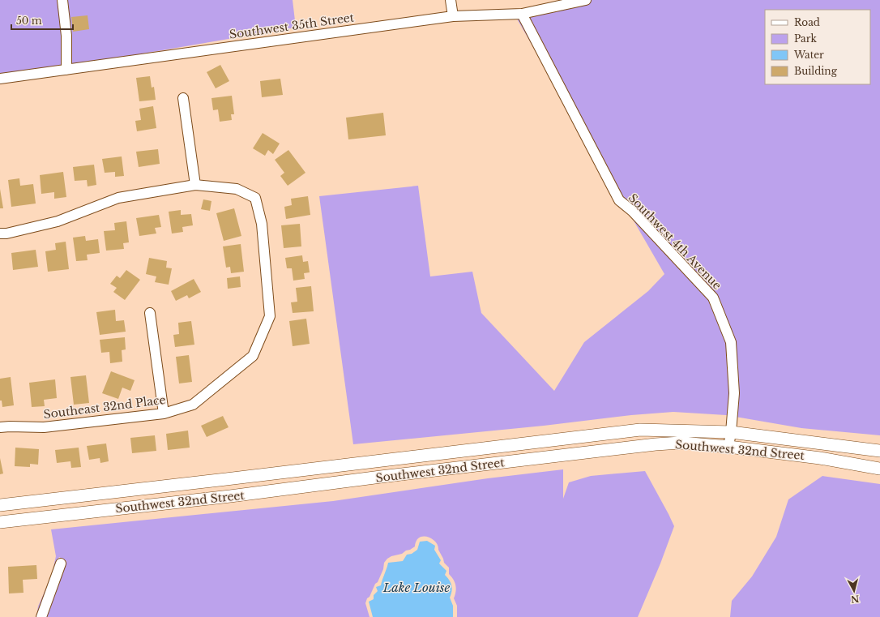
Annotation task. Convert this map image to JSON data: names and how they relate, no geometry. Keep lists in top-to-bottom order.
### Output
{
  "streets": {
    "main road": ["Southwest 32nd Street"],
    "street": ["Southwest 35th Street", "Southwest 4th Avenue", "Southeast 32nd Place"]
  },
  "crossings": [
    ["Southwest 35th Street", "Southwest 4th Avenue"],
    ["Southwest 4th Avenue", "Southwest 32nd Street"]
  ],
  "water": ["Lake Louise"],
  "legend": [
    "Road",
    "Park",
    "Water",
    "Building"
  ],
  "scale_bar": "50 m",
  "north": "bottom"
}
